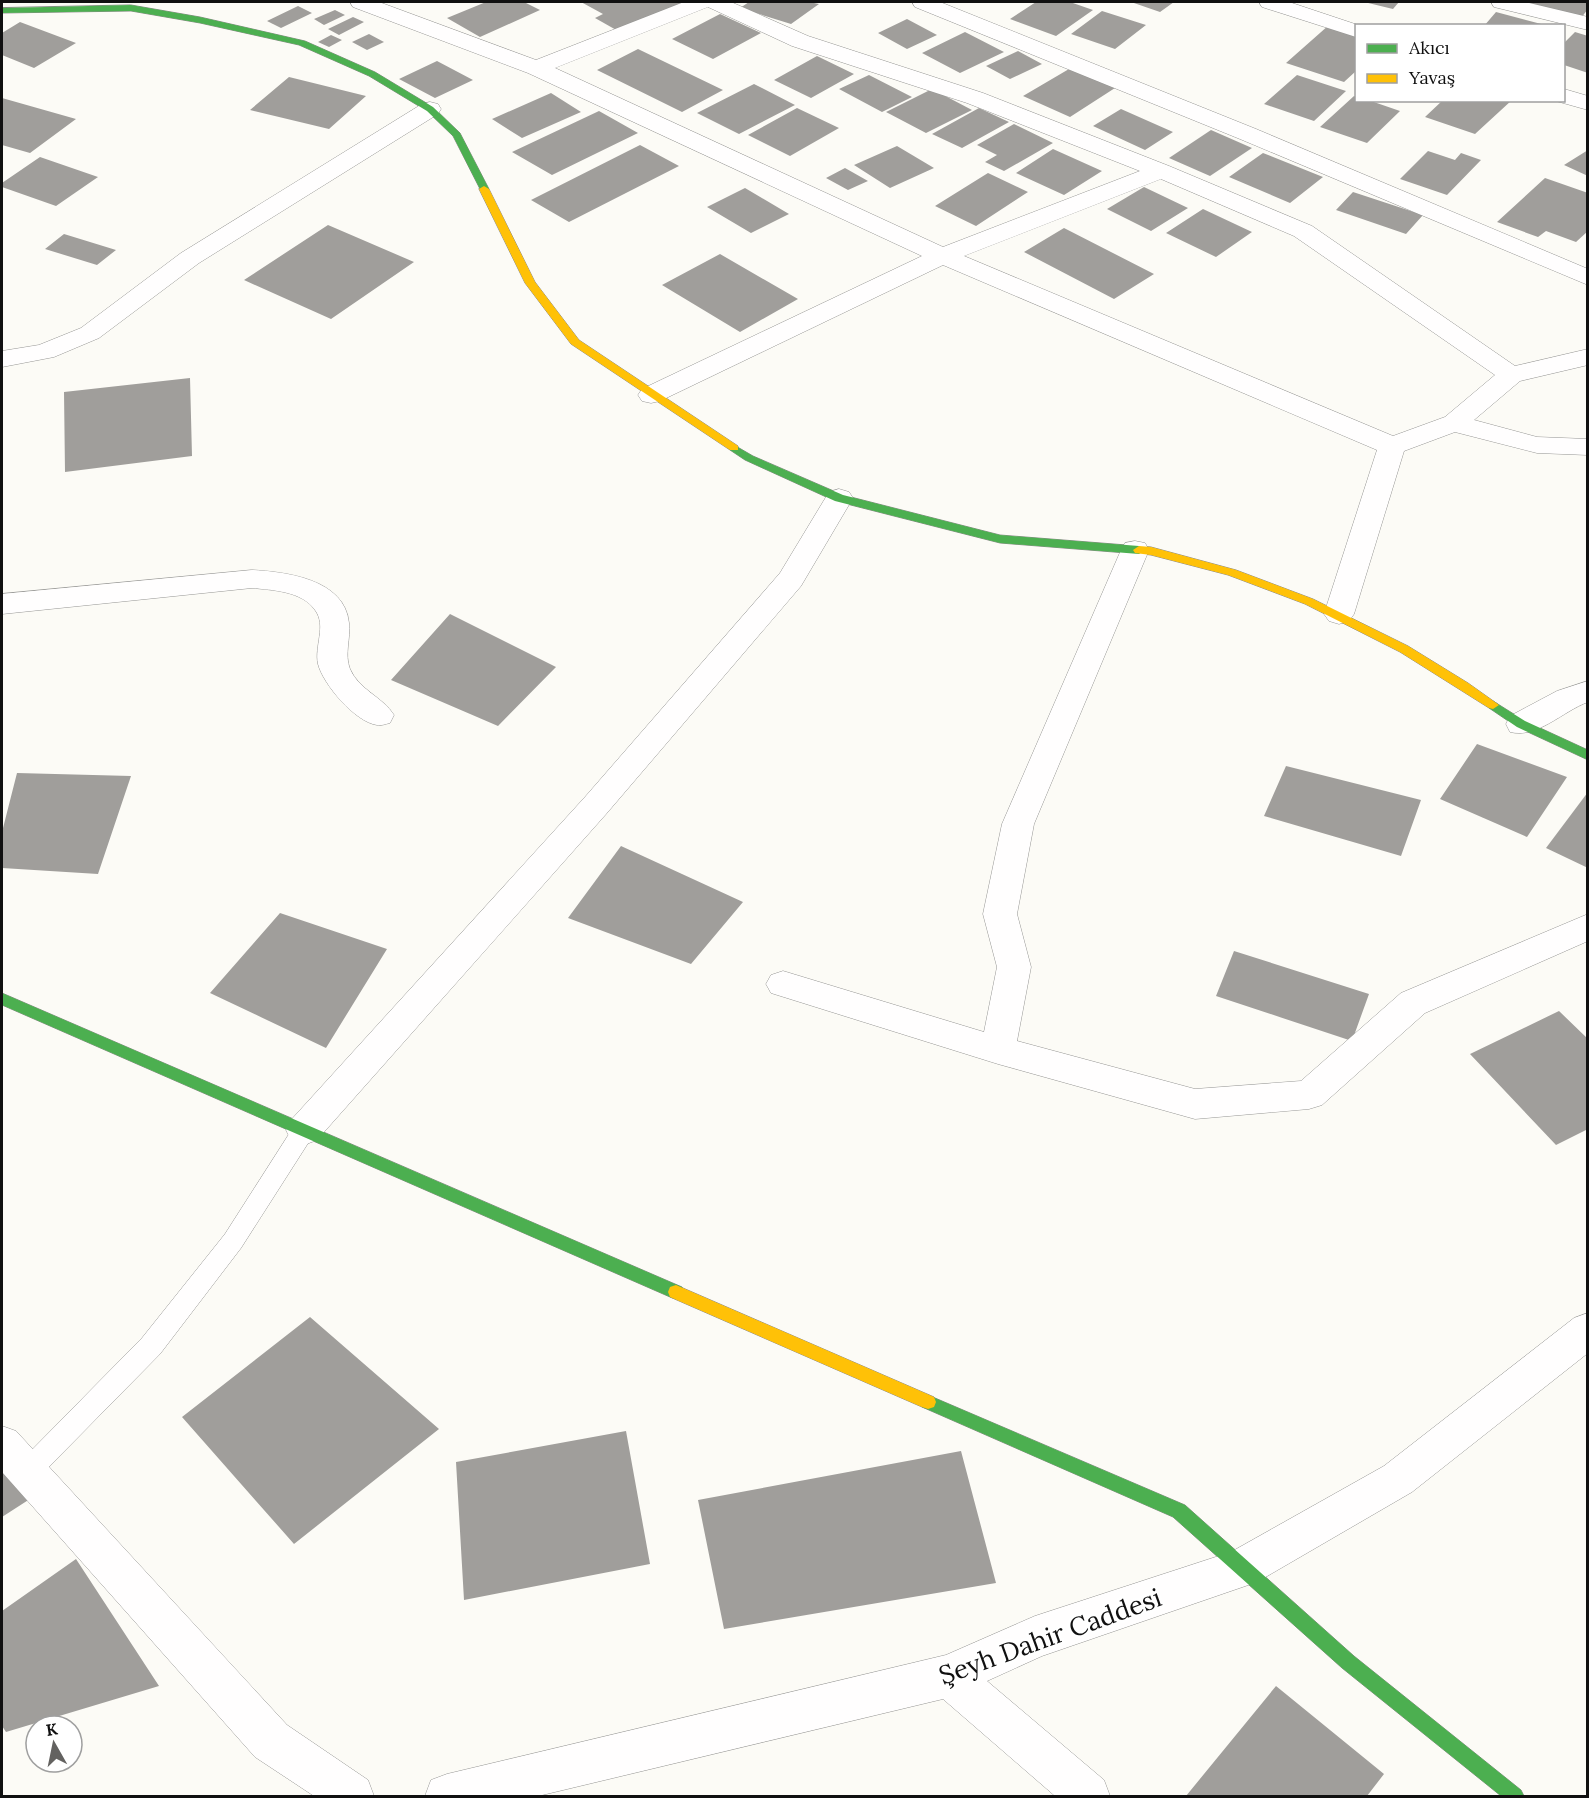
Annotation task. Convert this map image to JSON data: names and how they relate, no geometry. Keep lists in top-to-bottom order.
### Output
{
  "streets": {
    "street": ["Şeyh Dahir Caddesi"]
  },
  "legend": ["Akıcı", "Yavaş"],
  "north": "top"
}
